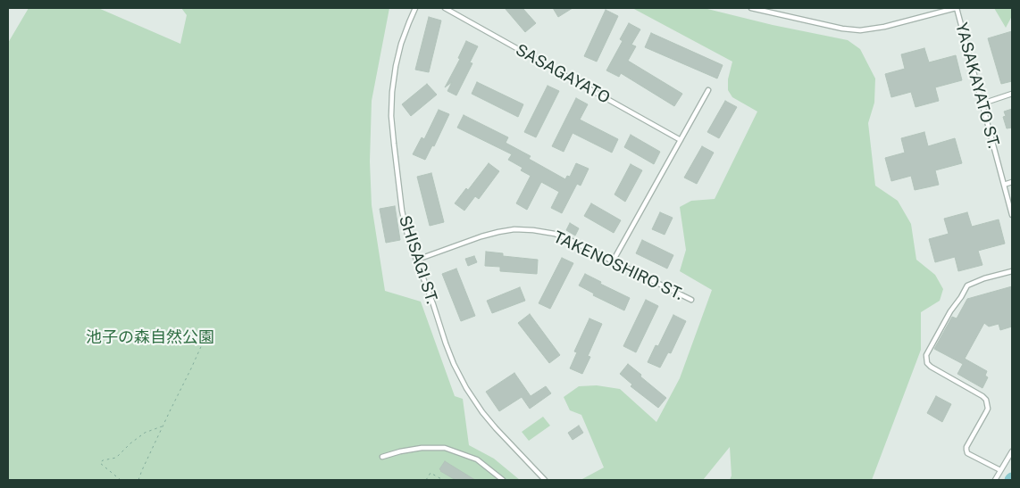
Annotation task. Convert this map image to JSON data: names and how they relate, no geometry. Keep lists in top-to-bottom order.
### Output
{
  "streets": {
    "lane": [
      "SASAGAYATO",
      "YASAKAYATO ST.",
      "SHISAGI ST.",
      "TAKENOSHIRO ST."
    ]
  },
  "crossings": [
    ["SHISAGI ST.", "TAKENOSHIRO ST."]
  ],
  "parks": ["池子の森自然公園"]
}
